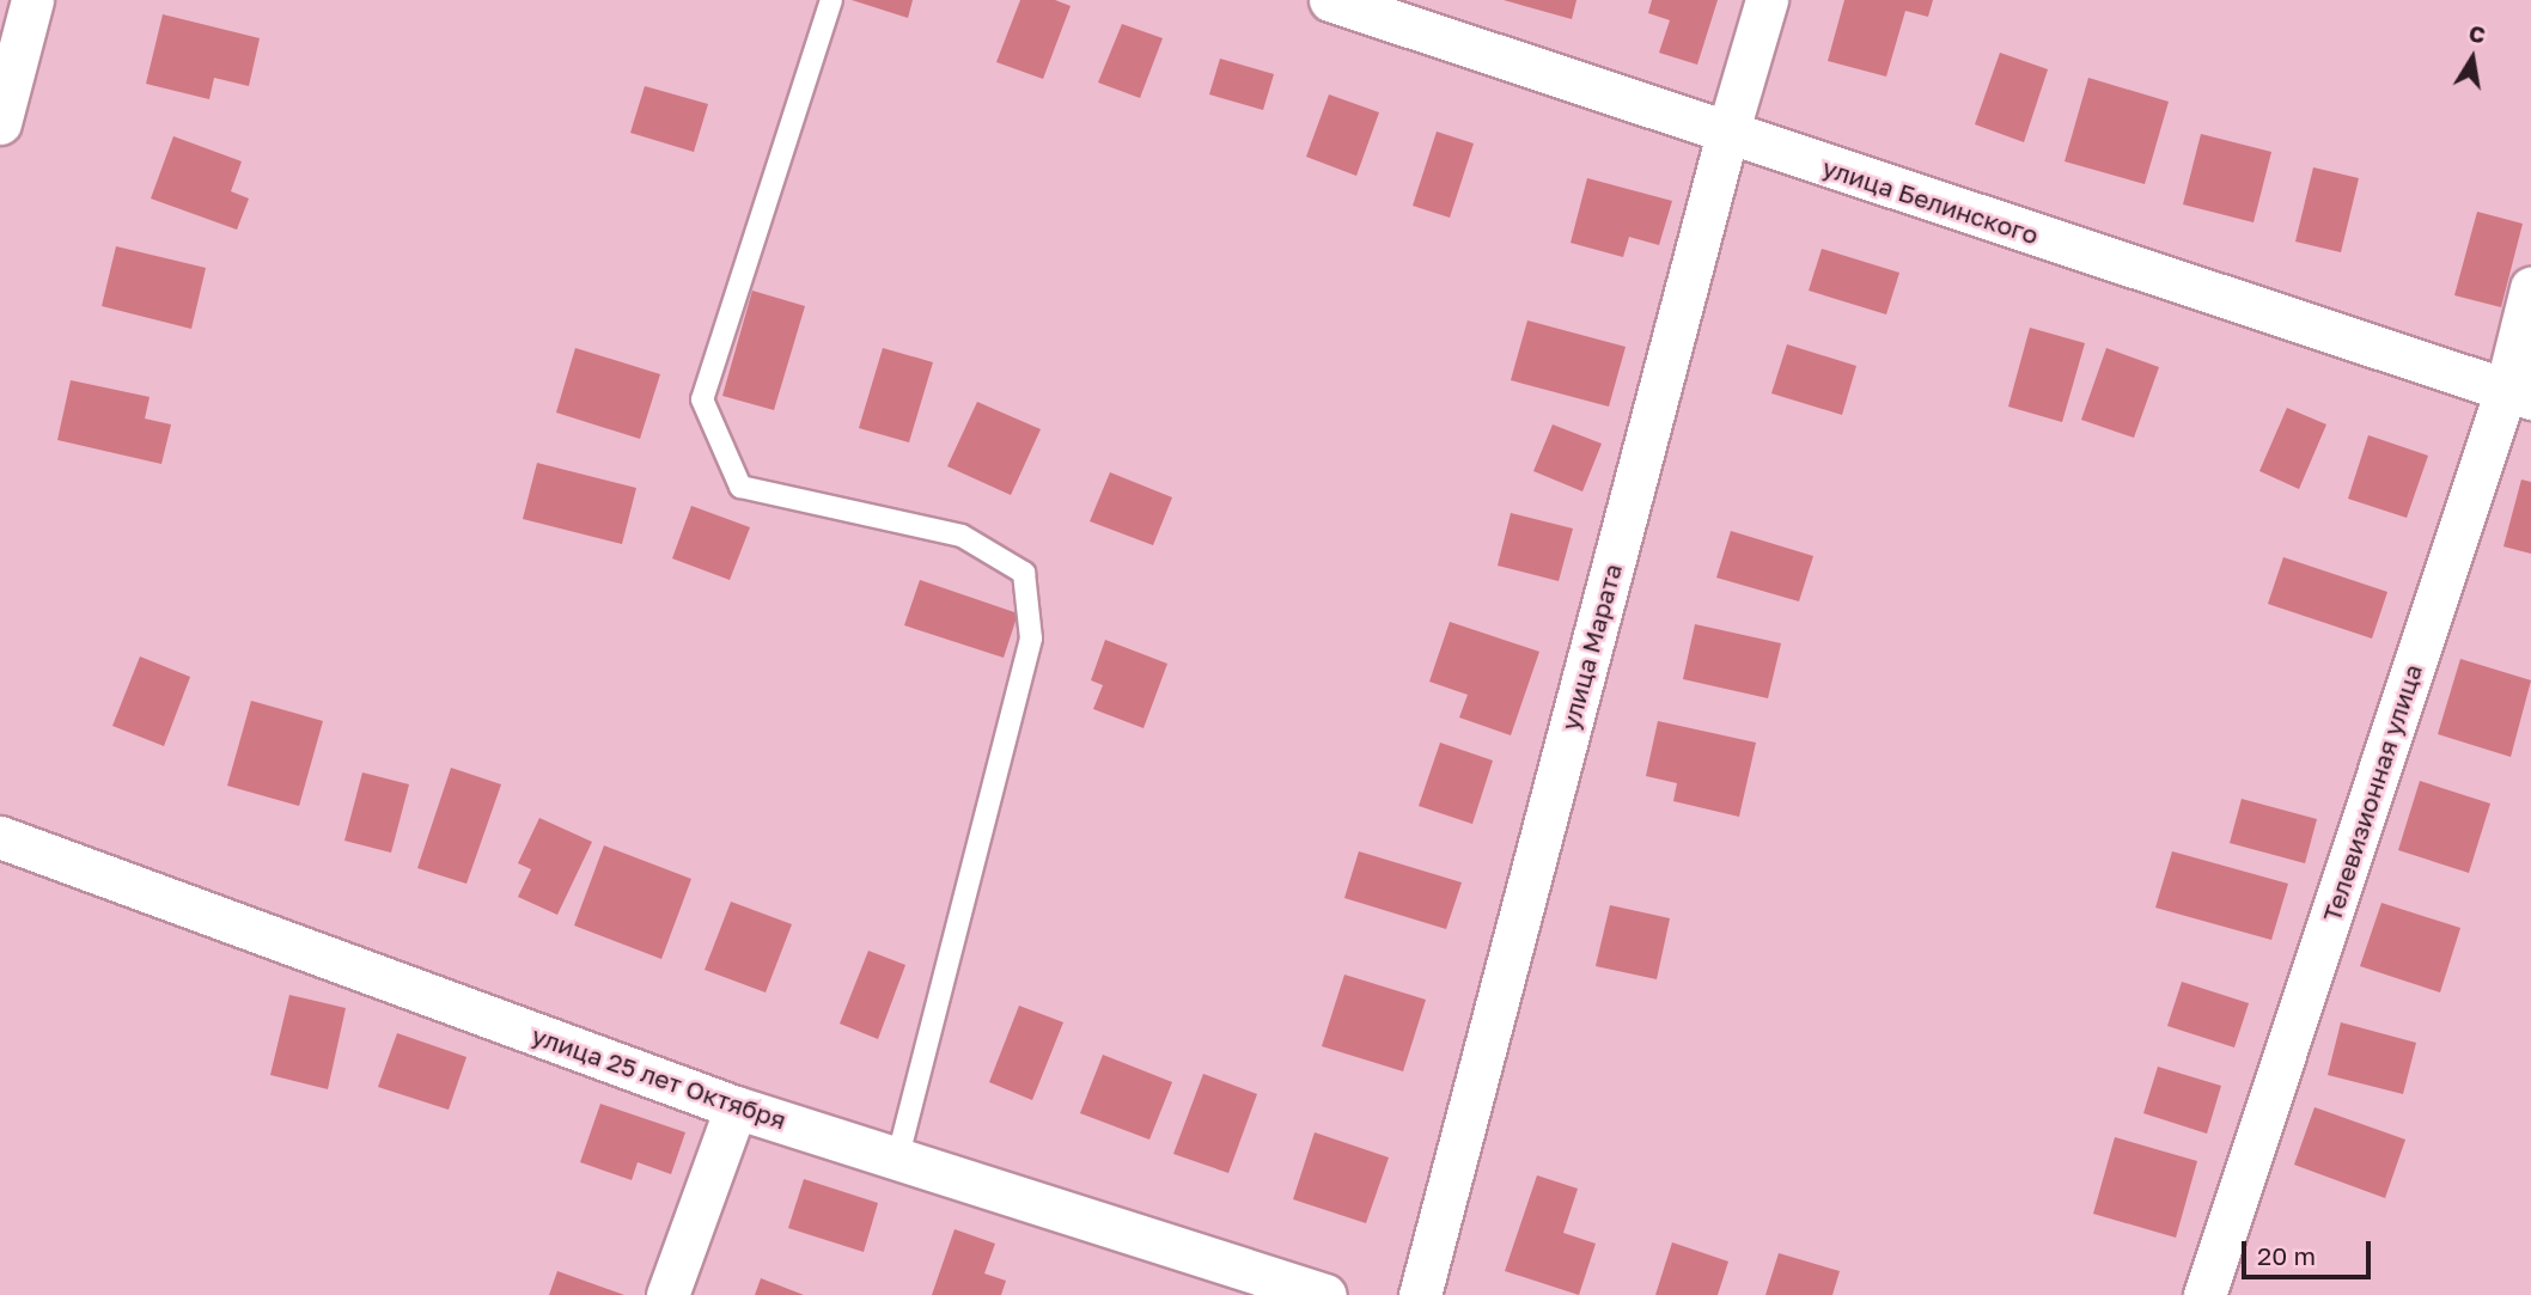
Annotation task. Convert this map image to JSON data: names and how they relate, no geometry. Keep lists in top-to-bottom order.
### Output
{
  "streets": {
    "street": [
      "улица Белинского",
      "улица Марата",
      "Телевизионная улица",
      "улица 25 лет Октября"
    ]
  },
  "crossings": [
    ["улица Белинского", "улица Марата"],
    ["улица Белинского", "Телевизионная улица"]
  ],
  "scale_bar": "20 m",
  "north": "top"
}
